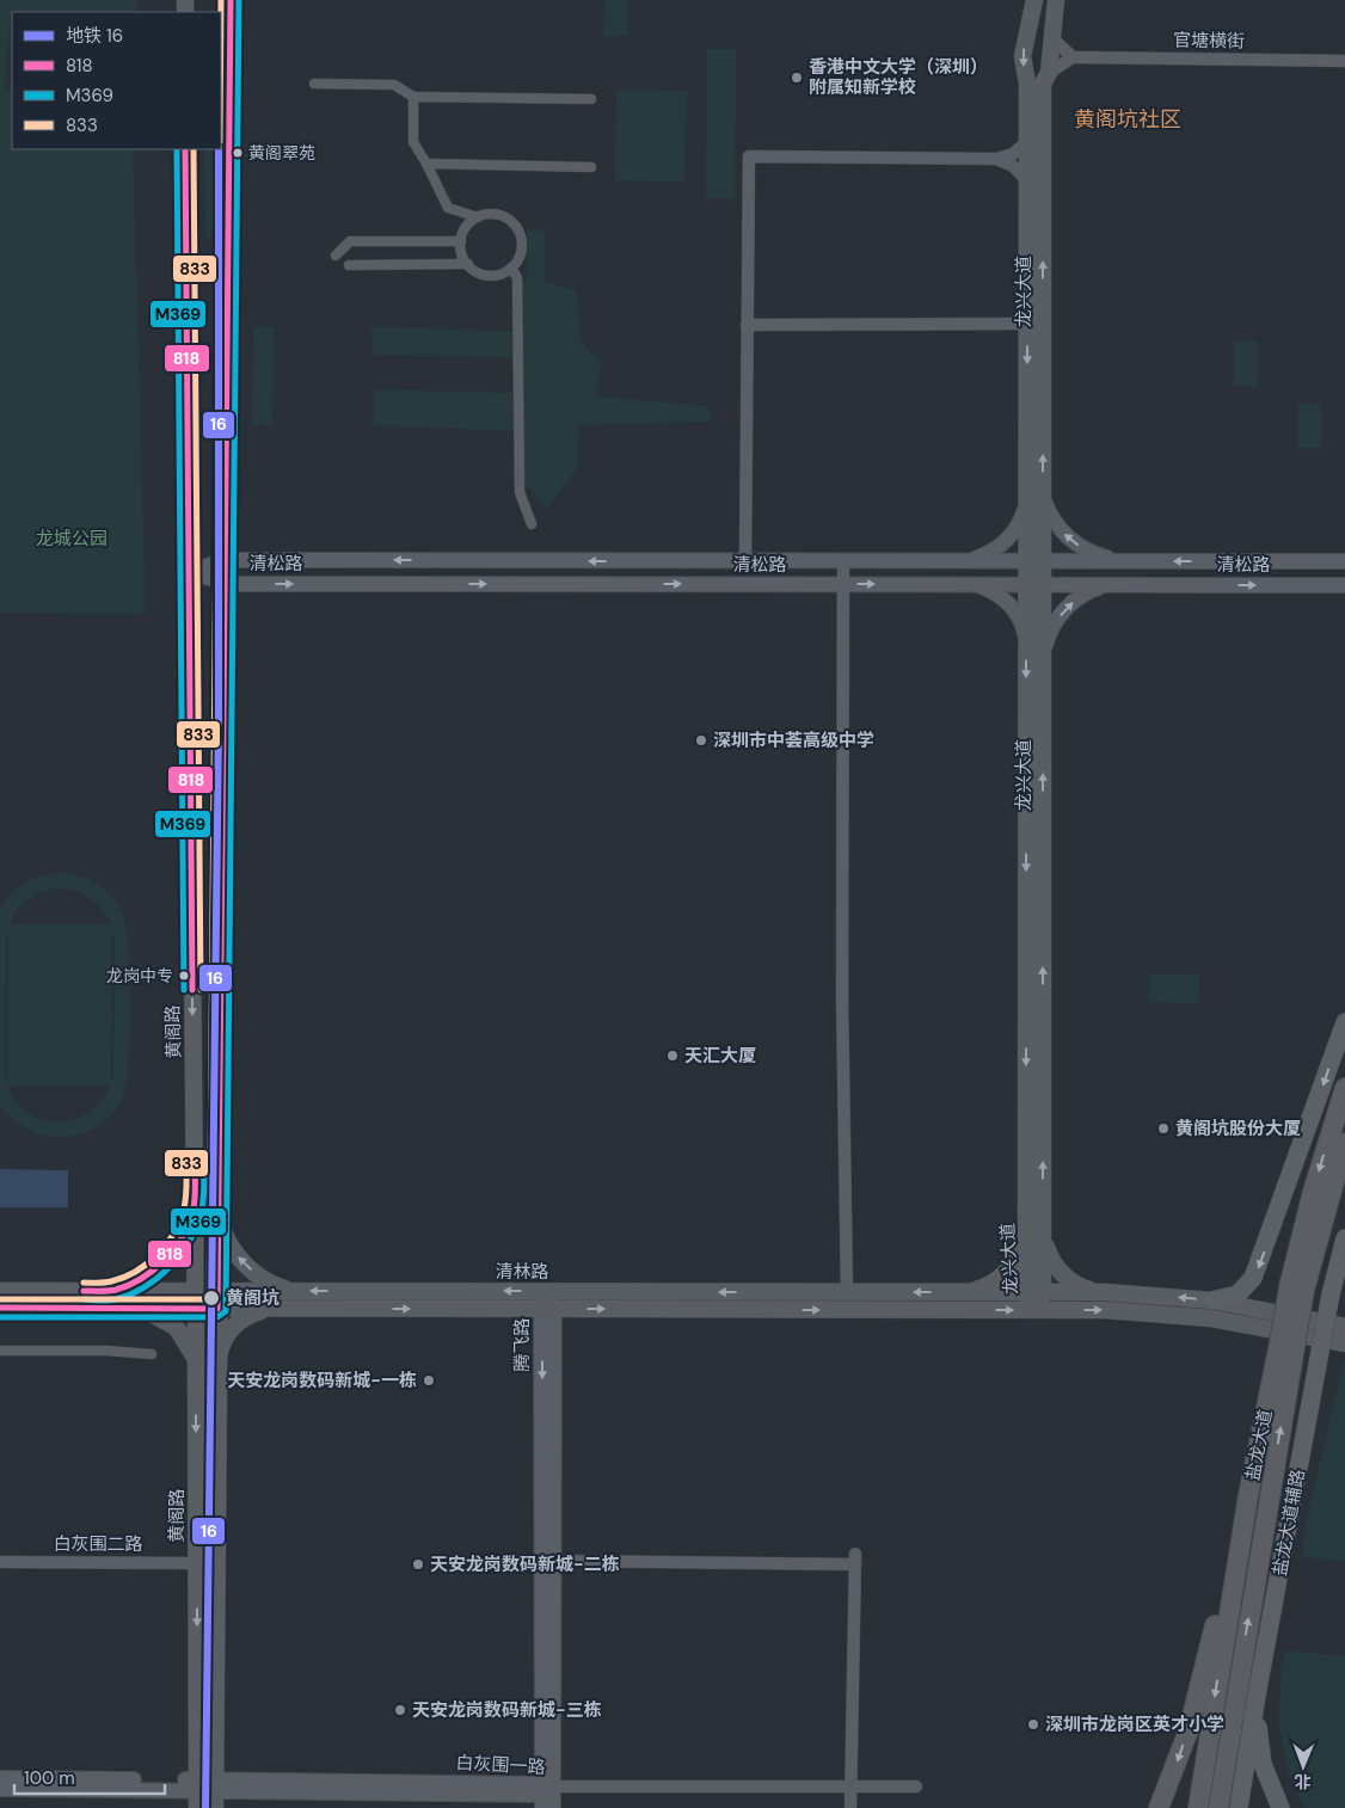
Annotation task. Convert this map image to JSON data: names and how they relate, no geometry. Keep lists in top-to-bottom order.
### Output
{
  "streets": {
    "highway": ["盐龙大道"],
    "main road": [
      "龙兴大道",
      "黄阁路",
      "清林路",
      "盐龙大道辅路"
    ],
    "street": [
      "官塘横街",
      "清松路",
      "腾飞路",
      "白灰围二路",
      "白灰围一路"
    ]
  },
  "crossings": [
    ["龙兴大道", "清松路"],
    ["龙兴大道", "清林路"],
    ["清松路", "黄阁路"],
    ["黄阁路", "清林路"],
    ["黄阁路", "白灰围二路"],
    ["黄阁路", "白灰围一路"],
    ["清林路", "腾飞路"],
    ["腾飞路", "白灰围一路"]
  ],
  "districts": ["黄阁坑社区"],
  "parks": ["龙城公园"],
  "places": [
    "香港中文大学（深圳） 附属知新学校",
    "黄阁翠苑",
    "深圳市中荟高级中学",
    "龙岗中专",
    "天汇大厦",
    "黄阁坑股份大厦",
    "黄阁坑",
    "天安龙岗数码新城-一栋",
    "天安龙岗数码新城-二栋",
    "天安龙岗数码新城-三栋",
    "深圳市龙岗区英才小学"
  ],
  "lines": [
    "transit line 818",
    "transit line M369",
    "transit line 833",
    "metro line 16"
  ],
  "legend": [
    "地铁 16",
    "818",
    "M369",
    "833"
  ],
  "scale_bar": "100 m",
  "north": "bottom"
}
